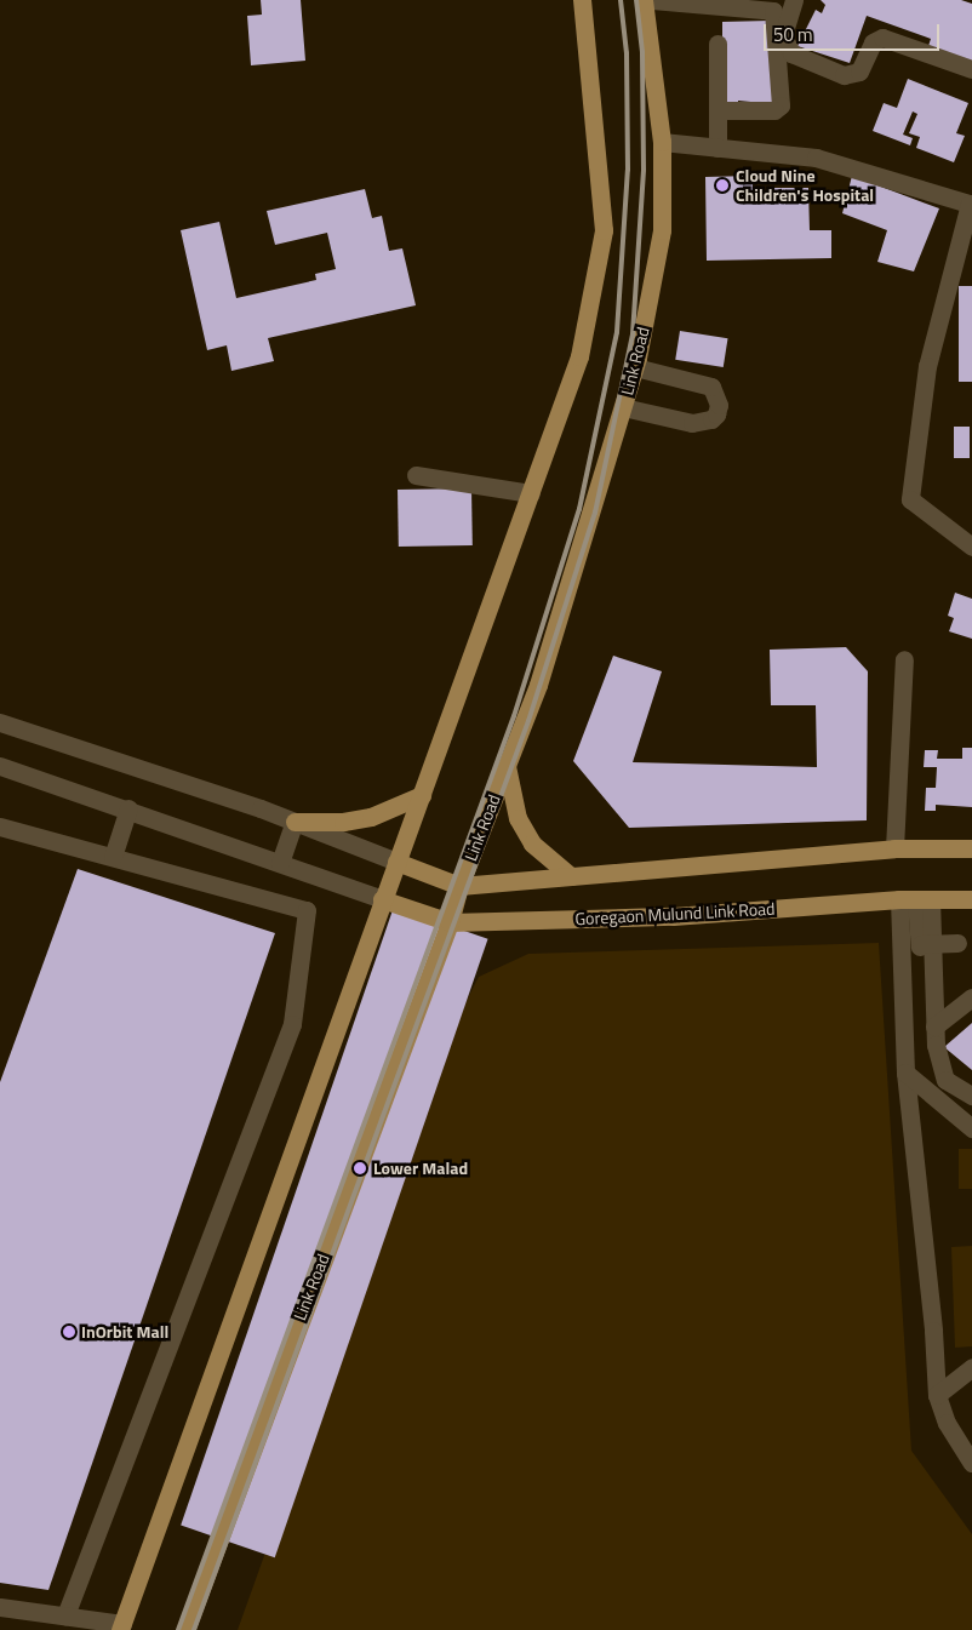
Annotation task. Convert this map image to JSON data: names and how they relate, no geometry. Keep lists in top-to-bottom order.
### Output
{
  "streets": {
    "main road": ["Link Road", "Goregaon Mulund Link Road"]
  },
  "crossings": [
    ["Link Road", "Goregaon Mulund Link Road"]
  ],
  "places": ["Cloud Nine Children's Hospital", "Lower Malad", "InOrbit Mall"],
  "scale_bar": "50 m"
}
